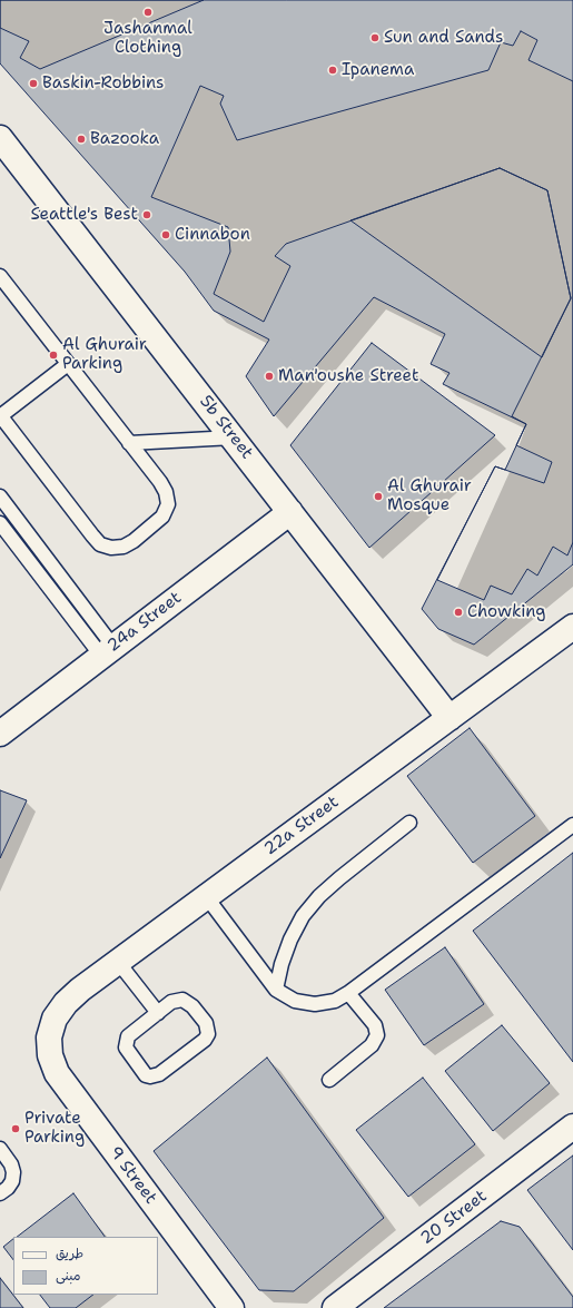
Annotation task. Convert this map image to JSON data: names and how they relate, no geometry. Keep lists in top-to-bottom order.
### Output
{
  "streets": {
    "street": [
      "5b Street",
      "24a Street",
      "22a Street",
      "9 Street",
      "20 Street"
    ]
  },
  "crossings": [
    ["5b Street", "24a Street"],
    ["5b Street", "22a Street"],
    ["22a Street", "9 Street"]
  ],
  "places": [
    "Jashanmal Clothing",
    "Sun and Sands",
    "Ipanema",
    "Baskin-Robbins",
    "Bazooka",
    "Seattle's Best",
    "Cinnabon",
    "Al Ghurair Parking",
    "Man'oushe Street",
    "Al Ghurair Mosque",
    "Chowking",
    "Private Parking"
  ],
  "legend": ["طريق", "مبنى"]
}
